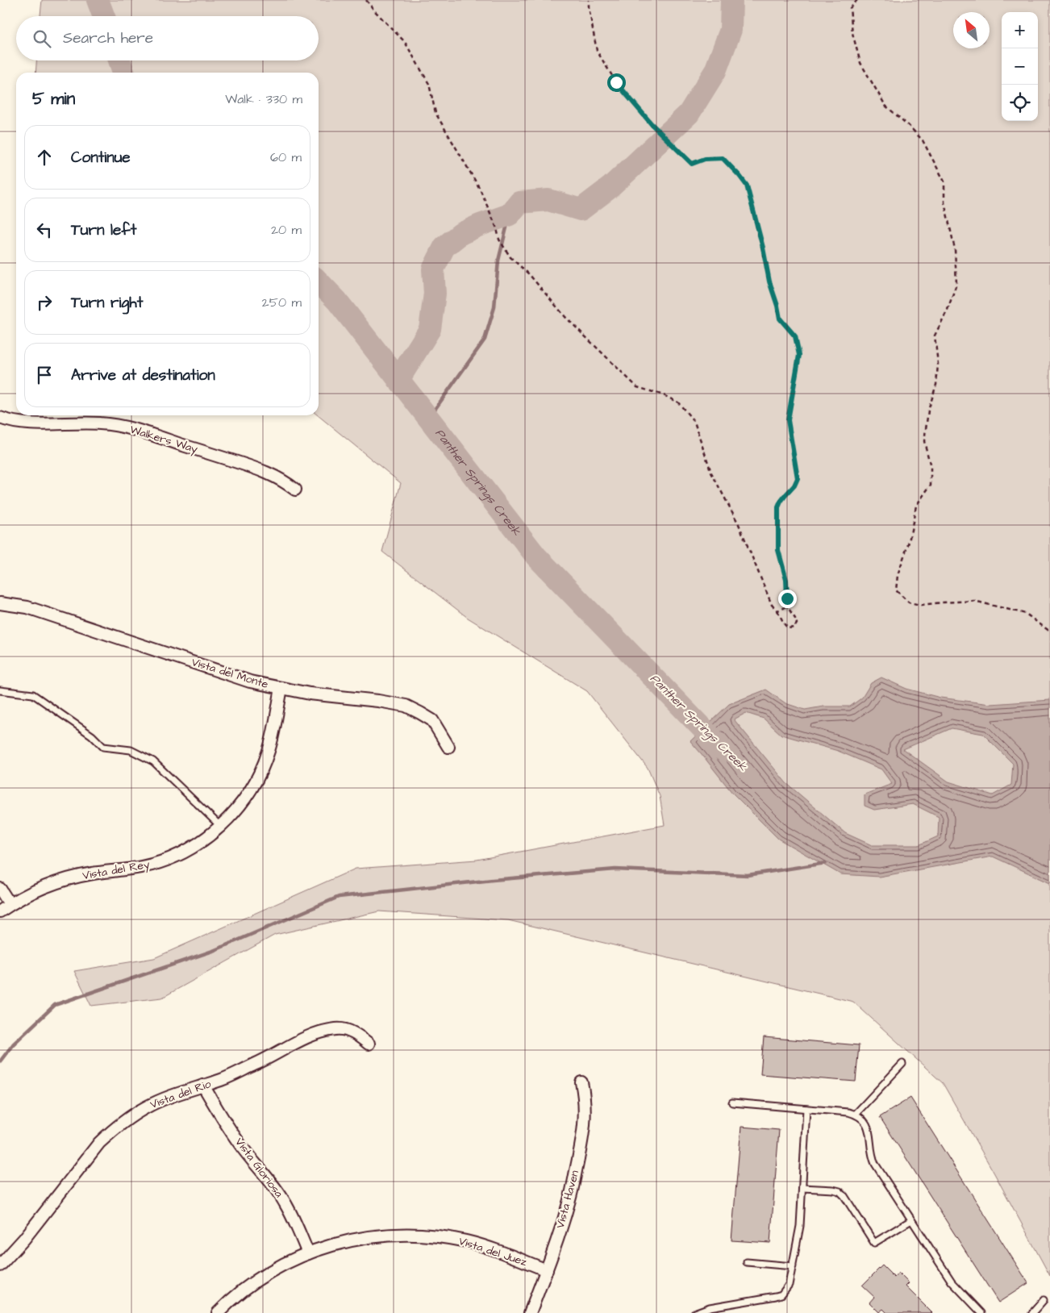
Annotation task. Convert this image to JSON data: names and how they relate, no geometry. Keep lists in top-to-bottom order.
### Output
{
  "streets": {
    "street": [
      "Walkers Way",
      "Vista del Monte",
      "Vista del Rey",
      "Vista del Rio",
      "Vista Gloriosa",
      "Vista Haven",
      "Vista del Juez"
    ]
  },
  "crossings": [
    ["Vista del Monte", "Vista del Rey"],
    ["Vista del Rio", "Vista Gloriosa"],
    ["Vista Gloriosa", "Vista del Juez"],
    ["Vista Haven", "Vista del Juez"]
  ],
  "water": ["Panther Springs Creek"],
  "north": "top left",
  "page": {
    "map_buttons": ["+", "−"],
    "search": "Search here",
    "heading": ["5 min", "Walk · 330 m"],
    "list": [
      ["Continue", "60 m"],
      ["Turn left", "20 m"],
      ["Turn right", "250 m"],
      "Arrive at destination"
    ]
  }
}
